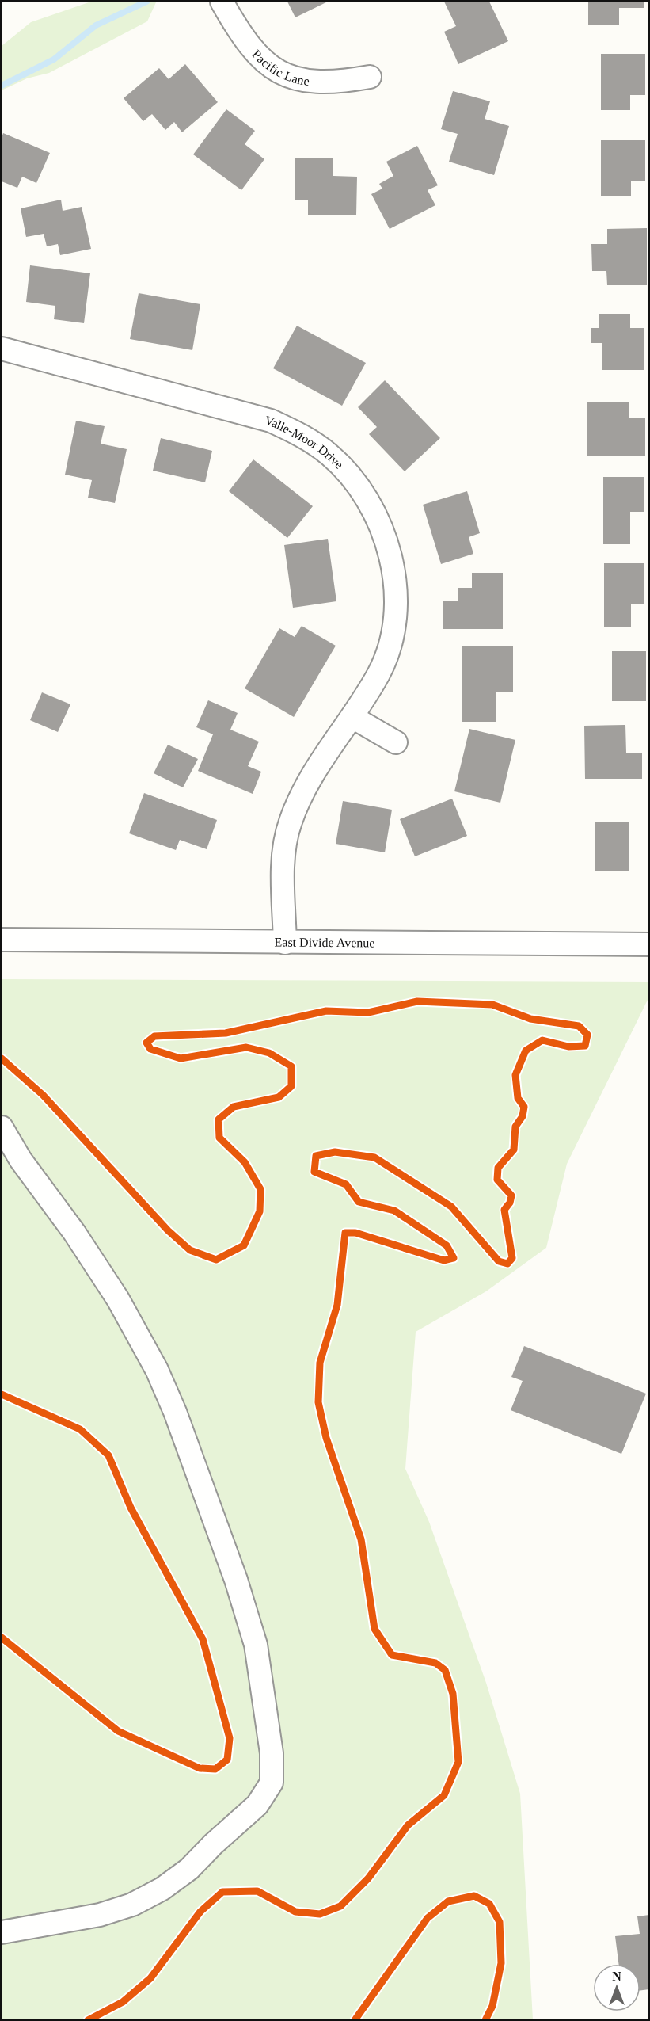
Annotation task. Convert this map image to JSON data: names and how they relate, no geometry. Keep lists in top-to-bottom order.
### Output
{
  "streets": {
    "street": ["Pacific Lane", "Valle-Moor Drive", "East Divide Avenue"]
  },
  "crossings": [
    ["Valle-Moor Drive", "East Divide Avenue"]
  ],
  "north": "top"
}
